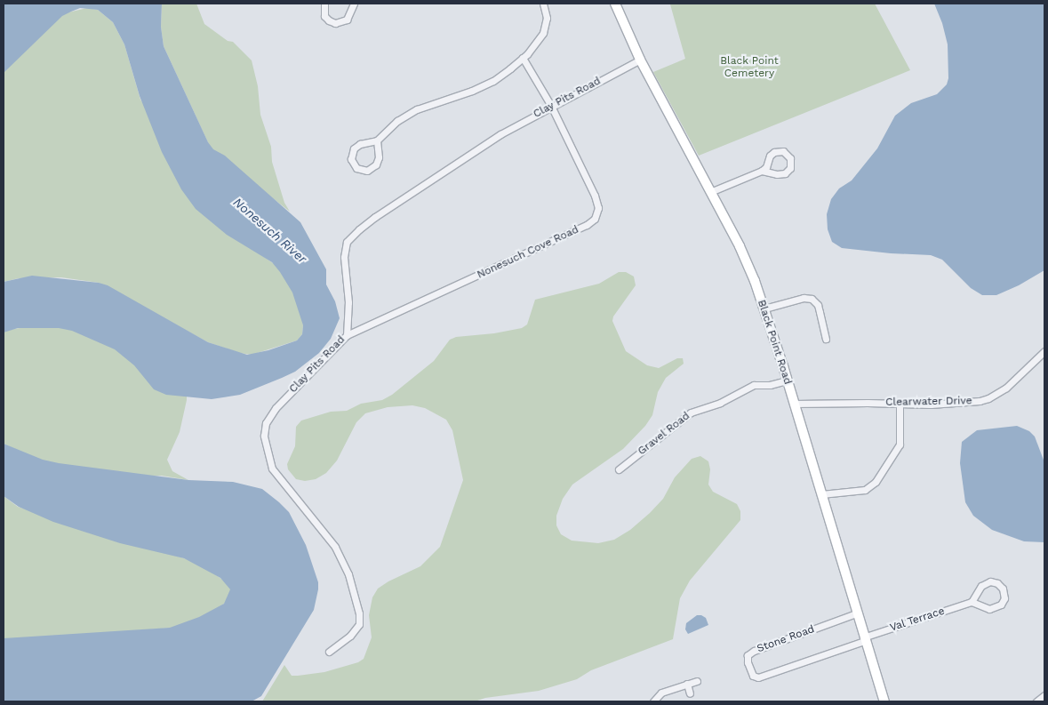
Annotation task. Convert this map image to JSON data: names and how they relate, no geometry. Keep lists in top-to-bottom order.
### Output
{
  "streets": {
    "main road": ["Black Point Road"],
    "street": [
      "Clay Pits Road",
      "Nonesuch Cove Road",
      "Clearwater Drive",
      "Gravel Road",
      "Val Terrace",
      "Stone Road"
    ]
  },
  "crossings": [
    ["Clay Pits Road", "Nonesuch Cove Road"],
    ["Clay Pits Road", "Black Point Road"],
    ["Black Point Road", "Clearwater Drive"],
    ["Black Point Road", "Gravel Road"],
    ["Black Point Road", "Val Terrace"],
    ["Black Point Road", "Stone Road"],
    ["Val Terrace", "Stone Road"]
  ],
  "water": ["Nonesuch River"],
  "parks": ["Black Point Cemetery"]
}
